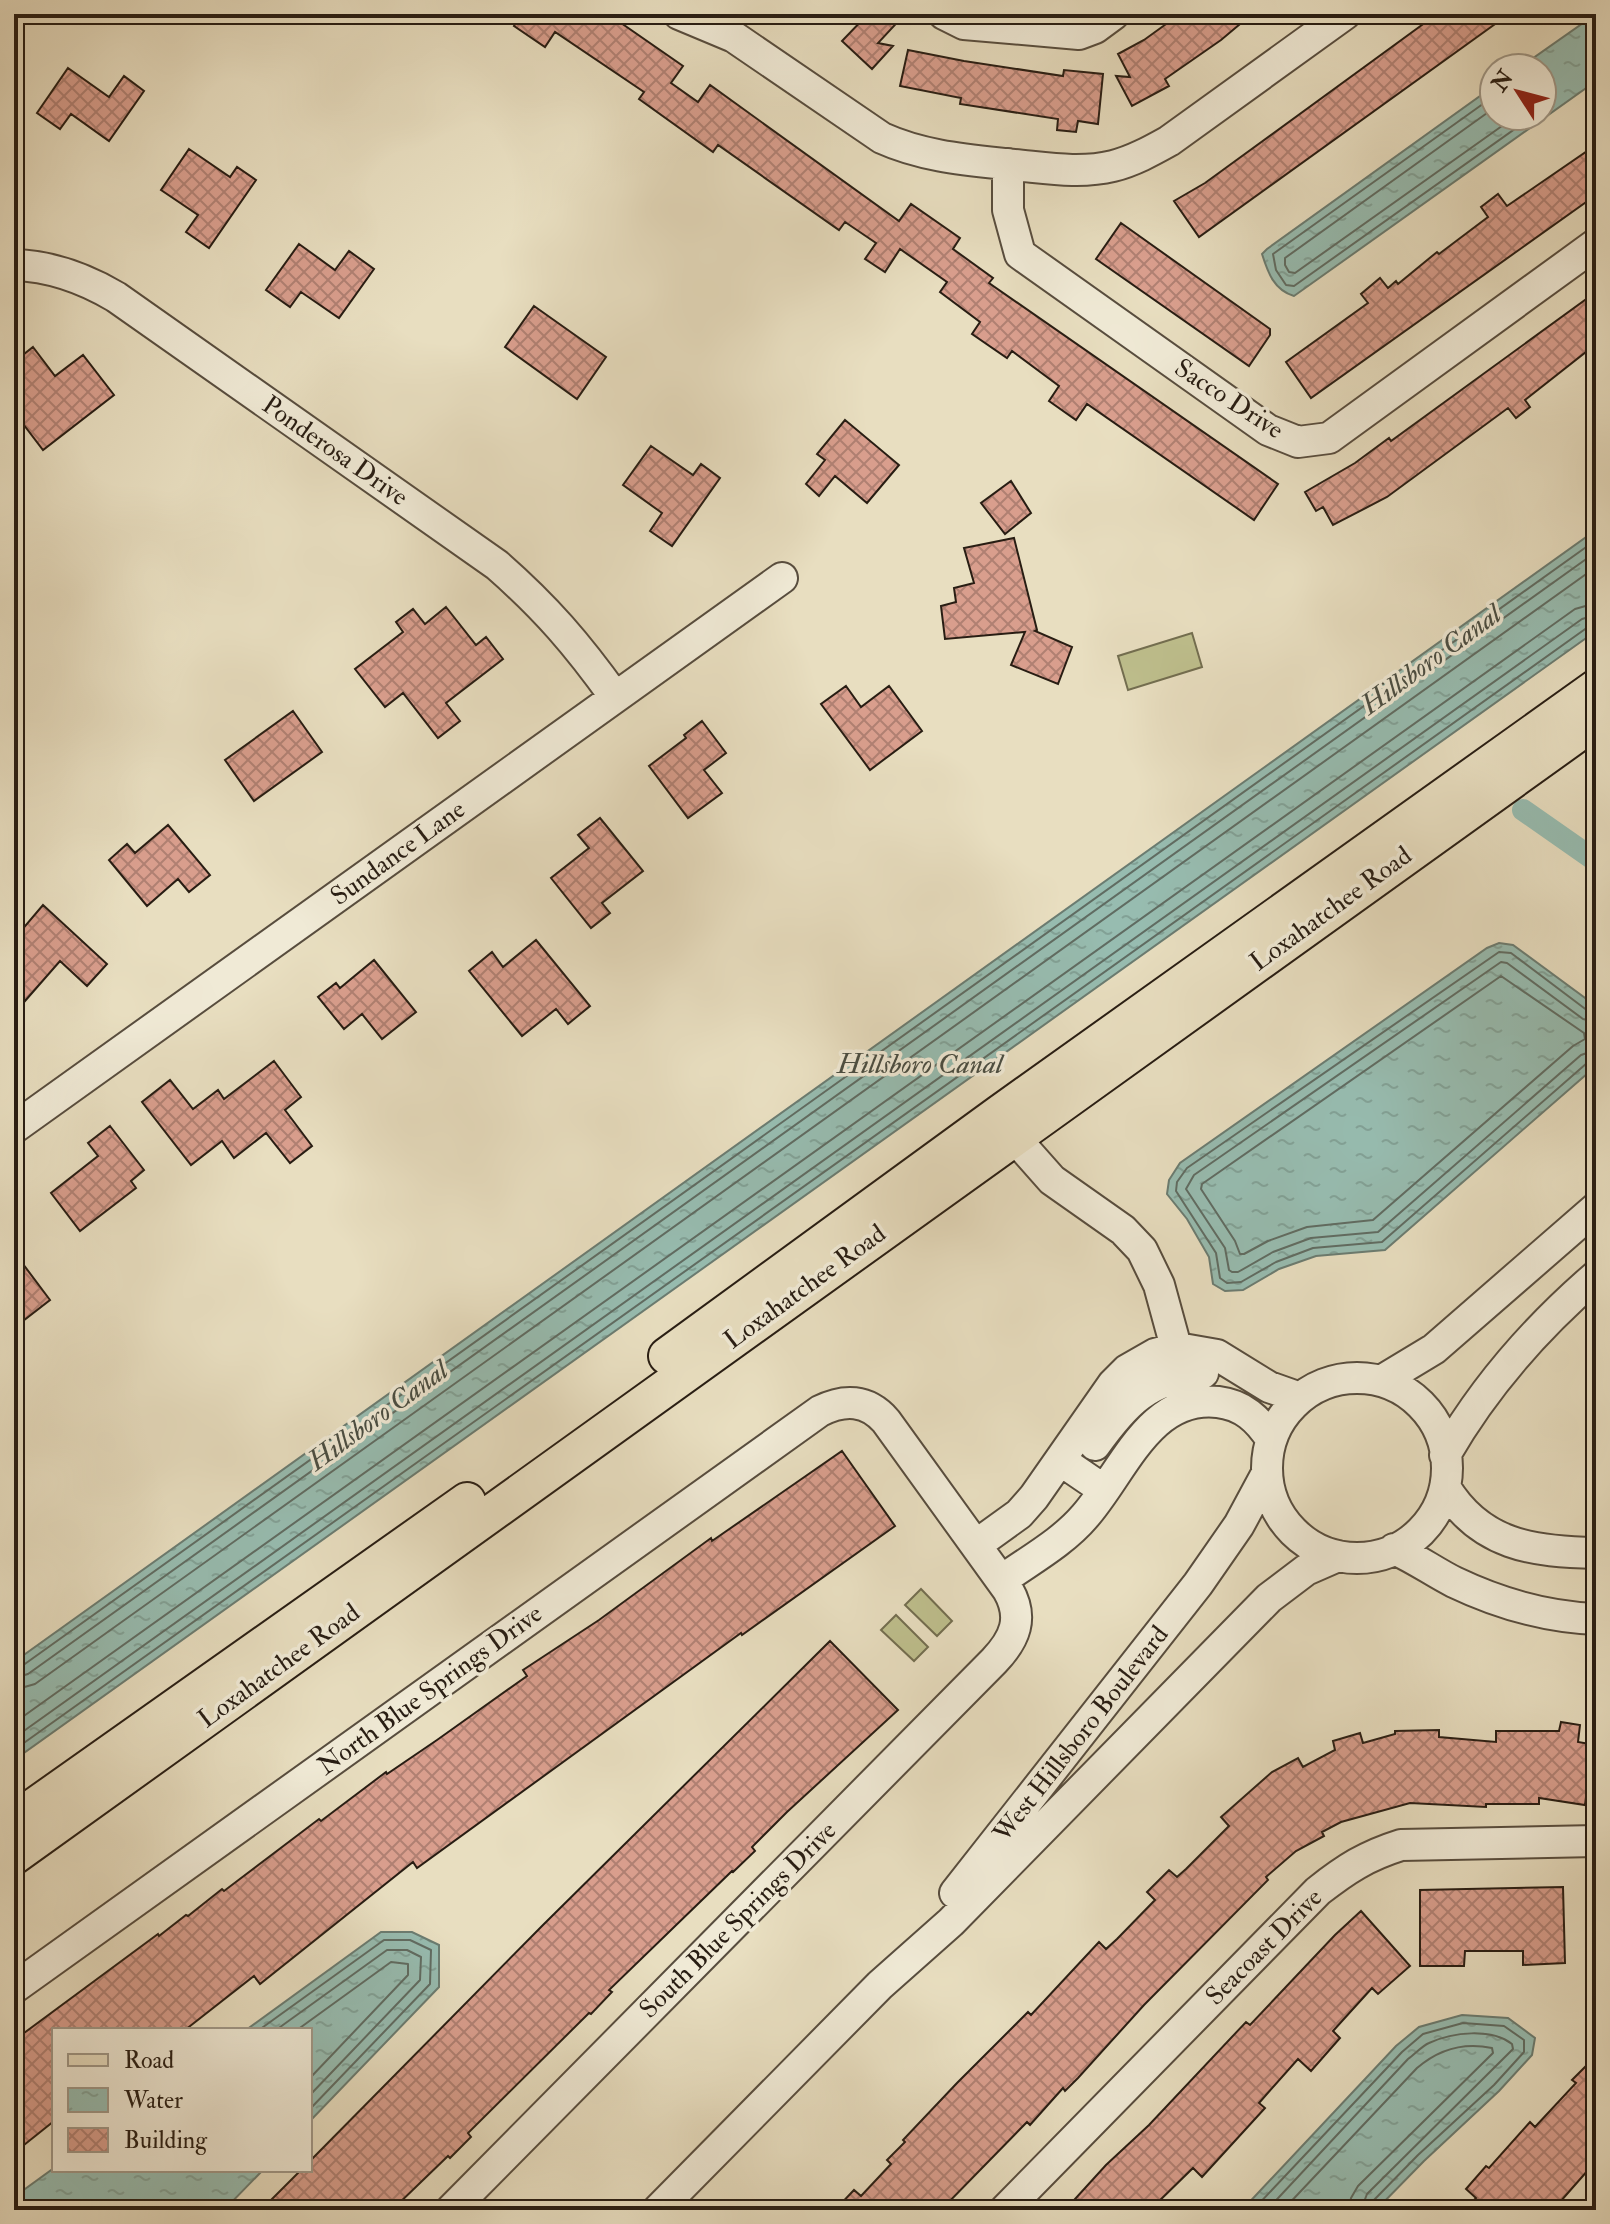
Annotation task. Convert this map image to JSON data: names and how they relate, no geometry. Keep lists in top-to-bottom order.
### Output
{
  "streets": {
    "main road": ["Loxahatchee Road"],
    "street": [
      "Sacco Drive",
      "Ponderosa Drive",
      "Sundance Lane",
      "North Blue Springs Drive",
      "West Hillsboro Boulevard",
      "South Blue Springs Drive",
      "Seacoast Drive"
    ]
  },
  "crossings": [
    ["Ponderosa Drive", "Sundance Lane"]
  ],
  "water": ["Hillsboro Canal"],
  "legend": ["Road", "Water", "Building"],
  "north": "top left"
}
